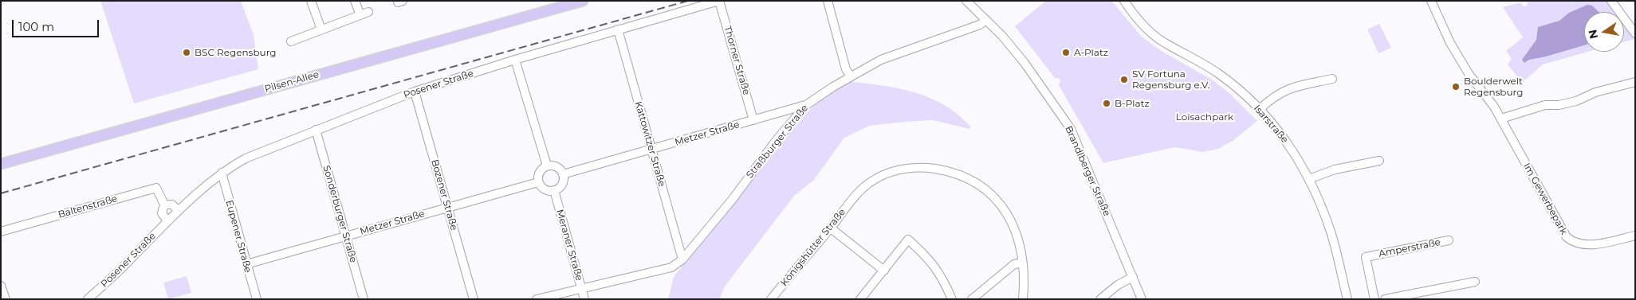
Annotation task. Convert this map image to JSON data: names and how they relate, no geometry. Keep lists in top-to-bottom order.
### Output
{
  "streets": {
    "main road": ["Pilsen-Allee"],
    "street": [
      "Thorner Straße",
      "Posener Straße",
      "Isarstraße",
      "Metzer Straße",
      "Straßburger Straße",
      "Kattowitzer Straße",
      "Brandlberger Straße",
      "Bozener Straße",
      "Im Gewerbepark",
      "Baltenstraße",
      "Sonderburger Straße",
      "Eupener Straße",
      "Meraner Straße",
      "Königshütter Straße",
      "Amperstraße"
    ]
  },
  "crossings": [
    ["Thorner Straße", "Posener Straße"],
    ["Thorner Straße", "Metzer Straße"],
    ["Posener Straße", "Kattowitzer Straße"],
    ["Posener Straße", "Bozener Straße"],
    ["Posener Straße", "Sonderburger Straße"],
    ["Posener Straße", "Eupener Straße"],
    ["Metzer Straße", "Straßburger Straße"],
    ["Metzer Straße", "Kattowitzer Straße"],
    ["Metzer Straße", "Bozener Straße"],
    ["Metzer Straße", "Sonderburger Straße"],
    ["Metzer Straße", "Eupener Straße"],
    ["Metzer Straße", "Meraner Straße"],
    ["Straßburger Straße", "Kattowitzer Straße"],
    ["Straßburger Straße", "Brandlberger Straße"],
    ["Straßburger Straße", "Meraner Straße"]
  ],
  "parks": ["Loisachpark"],
  "places": [
    "BSC Regensburg",
    "A-Platz",
    "SV Fortuna Regensburg e.V.",
    "Boulderwelt Regensburg",
    "B-Platz"
  ],
  "scale_bar": "100 m",
  "north": "left"
}
